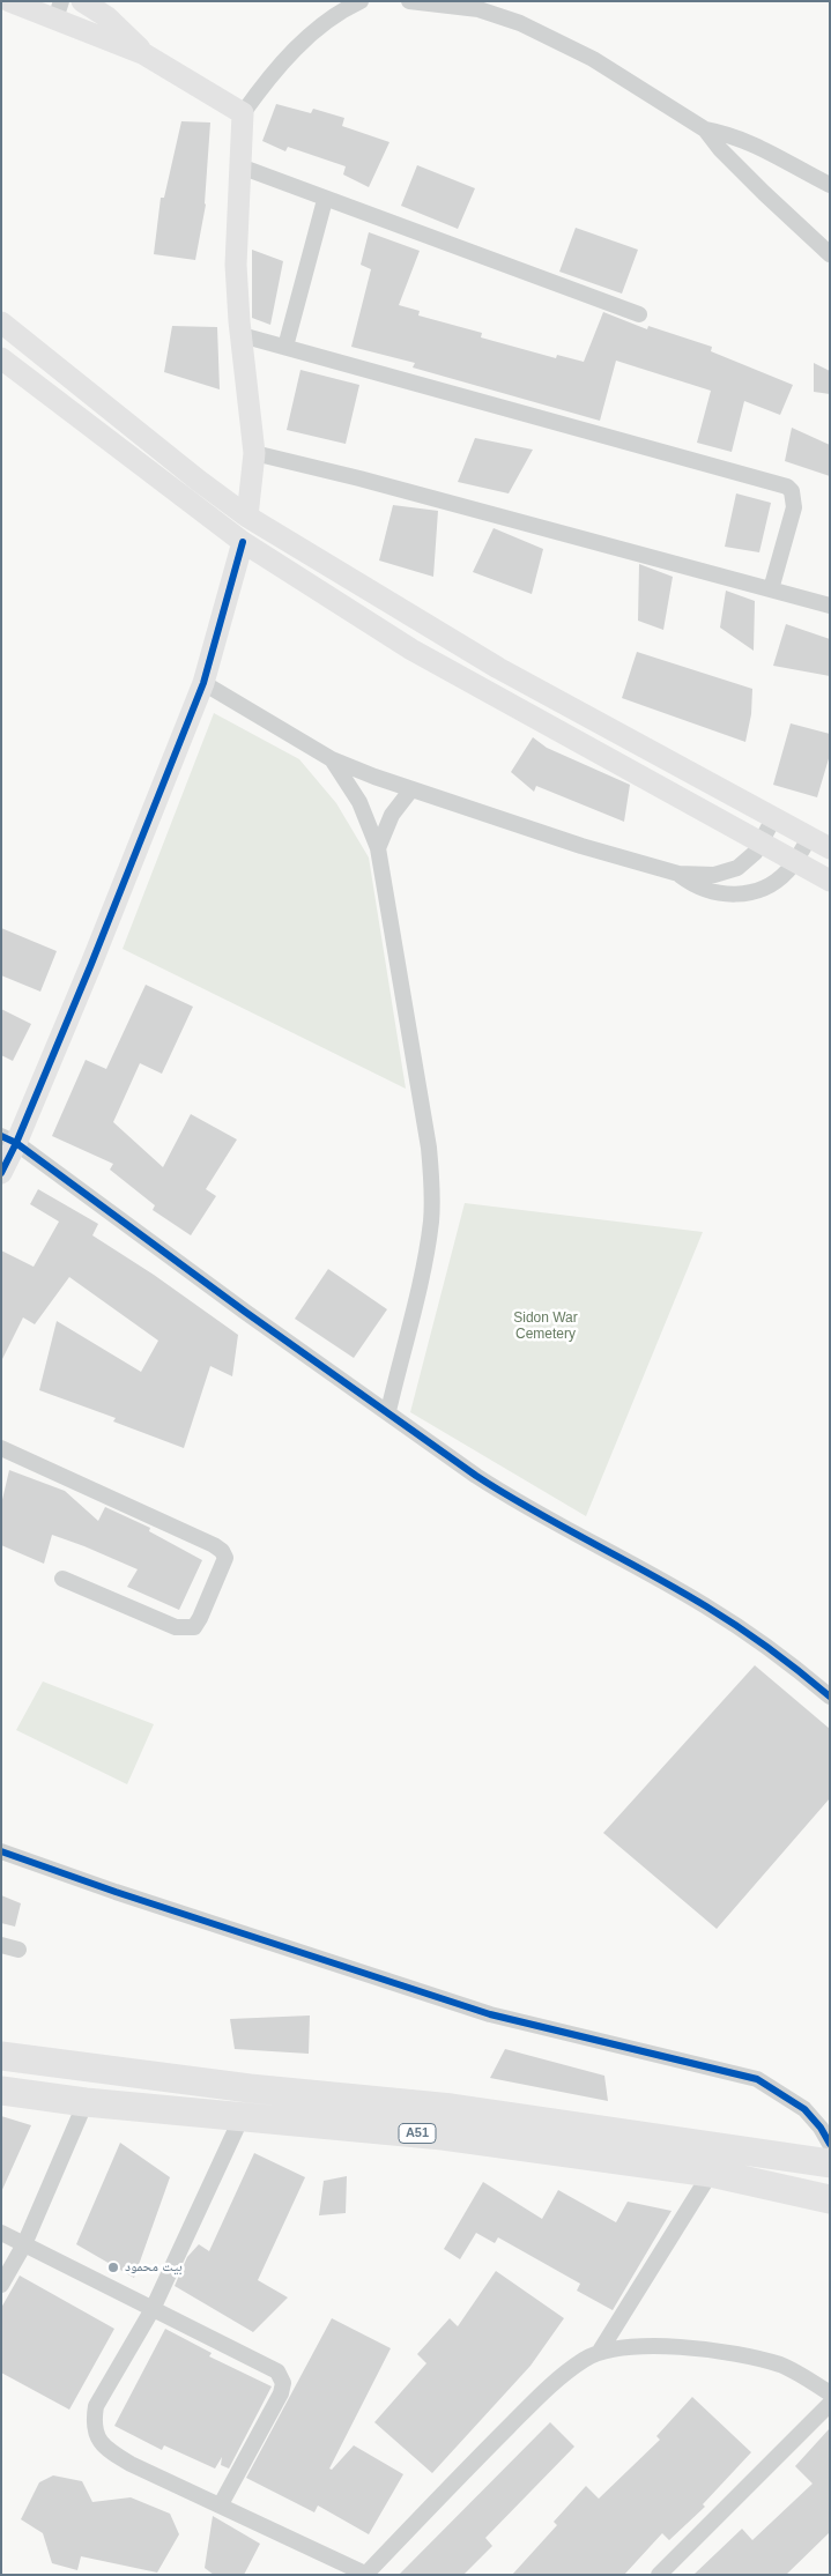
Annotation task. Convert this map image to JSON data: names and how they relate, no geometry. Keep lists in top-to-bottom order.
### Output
{
  "streets": {
    "highway": ["A51"]
  },
  "parks": ["Sidon War Cemetery"],
  "places": ["بيت محمود"]
}
